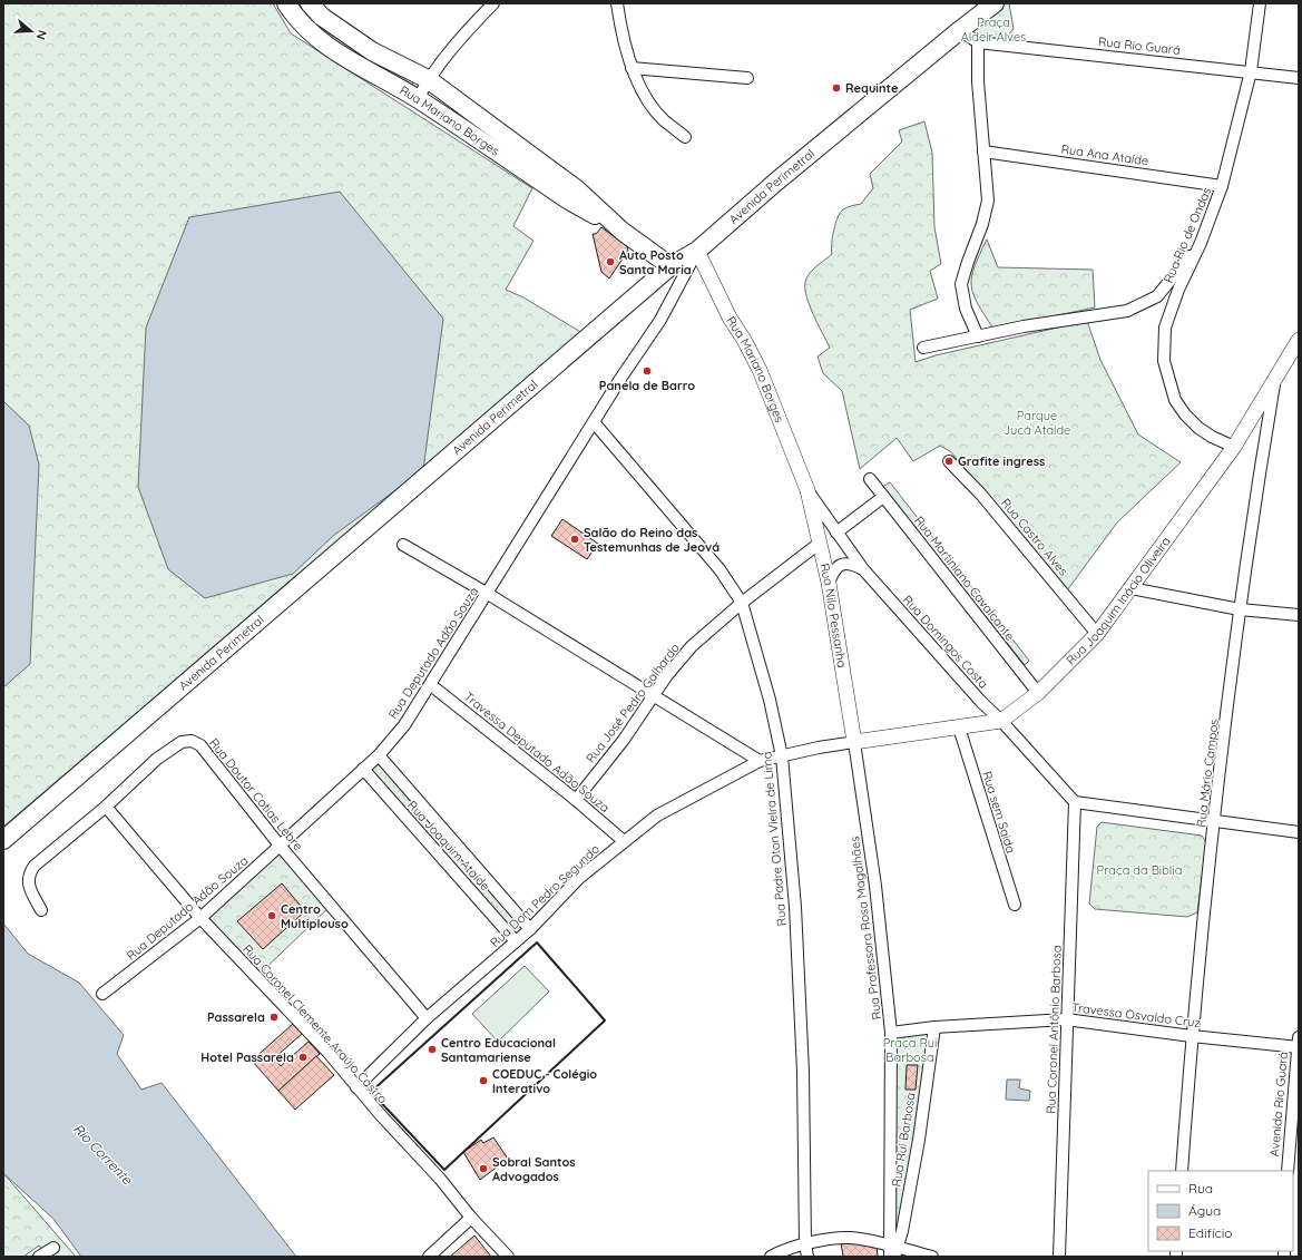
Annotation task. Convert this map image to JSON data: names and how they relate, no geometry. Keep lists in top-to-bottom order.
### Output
{
  "streets": {
    "main road": ["Rua Mariano Borges", "Avenida Perimetral"],
    "street": [
      "Rua Rio Guará",
      "Rua Ana Ataíde",
      "Rua Rio de Ondas",
      "Rua Castro Alves",
      "Rua Martiniano Cavalcante",
      "Rua Joaquim Inácio Oliveira",
      "Rua Nilo Pessanha",
      "Rua Domingos Costa",
      "Rua Deputado Adão Souza",
      "Rua José Pedro Galhardo",
      "Travessa Deputado Adão Souza",
      "Rua Mário Campos",
      "Rua Doutor Cotias Lebre",
      "Rua sem Saida",
      "Rua Padre Oton Vieira de Lima",
      "Rua Joaquim Ataíde",
      "Rua Dom Pedro Segundo",
      "Rua Professora Rosa Magalhães",
      "Travessa Osvaldo Cruz",
      "Rua Coronel Clemente Araújo Castro",
      "Rua Coronel Antônio Barbosa",
      "Avenida Rio Guará",
      "Rua Rui Barbosa"
    ]
  },
  "crossings": [
    ["Rua Rio Guará", "Rua Rio de Ondas"],
    ["Rua Mariano Borges", "Avenida Perimetral"],
    ["Rua Mariano Borges", "Rua Nilo Pessanha"],
    ["Rua Mariano Borges", "Rua Domingos Costa"],
    ["Rua Mariano Borges", "Rua Deputado Adão Souza"],
    ["Rua Ana Ataíde", "Rua Rio de Ondas"],
    ["Avenida Perimetral", "Rua Deputado Adão Souza"],
    ["Rua Rio de Ondas", "Rua Joaquim Inácio Oliveira"],
    ["Rua Castro Alves", "Rua Joaquim Inácio Oliveira"],
    ["Rua Martiniano Cavalcante", "Rua Joaquim Inácio Oliveira"],
    ["Rua Joaquim Inácio Oliveira", "Rua Nilo Pessanha"],
    ["Rua Joaquim Inácio Oliveira", "Rua Domingos Costa"],
    ["Rua Joaquim Inácio Oliveira", "Rua Mário Campos"],
    ["Rua Joaquim Inácio Oliveira", "Rua sem Saida"],
    ["Rua Joaquim Inácio Oliveira", "Rua Dom Pedro Segundo"],
    ["Rua Joaquim Inácio Oliveira", "Rua Professora Rosa Magalhães"],
    ["Rua Nilo Pessanha", "Rua Domingos Costa"],
    ["Rua Nilo Pessanha", "Rua José Pedro Galhardo"],
    ["Rua Nilo Pessanha", "Rua Dom Pedro Segundo"],
    ["Rua Nilo Pessanha", "Rua Professora Rosa Magalhães"],
    ["Rua Domingos Costa", "Rua Coronel Antônio Barbosa"],
    ["Rua Deputado Adão Souza", "Travessa Deputado Adão Souza"],
    ["Rua Deputado Adão Souza", "Rua Doutor Cotias Lebre"],
    ["Rua Deputado Adão Souza", "Rua Padre Oton Vieira de Lima"],
    ["Rua Deputado Adão Souza", "Rua Joaquim Ataíde"],
    ["Rua Deputado Adão Souza", "Rua Coronel Clemente Araújo Castro"],
    ["Rua José Pedro Galhardo", "Travessa Deputado Adão Souza"],
    ["Rua José Pedro Galhardo", "Rua Padre Oton Vieira de Lima"],
    ["Travessa Deputado Adão Souza", "Rua Dom Pedro Segundo"],
    ["Rua Mário Campos", "Travessa Osvaldo Cruz"],
    ["Rua Doutor Cotias Lebre", "Rua Dom Pedro Segundo"],
    ["Rua Doutor Cotias Lebre", "Rua Coronel Clemente Araújo Castro"],
    ["Rua Padre Oton Vieira de Lima", "Rua Dom Pedro Segundo"],
    ["Rua Joaquim Ataíde", "Rua Dom Pedro Segundo"],
    ["Rua Dom Pedro Segundo", "Rua Professora Rosa Magalhães"],
    ["Rua Dom Pedro Segundo", "Rua Coronel Clemente Araújo Castro"],
    ["Rua Professora Rosa Magalhães", "Travessa Osvaldo Cruz"],
    ["Rua Professora Rosa Magalhães", "Rua Rui Barbosa"],
    ["Travessa Osvaldo Cruz", "Rua Coronel Antônio Barbosa"],
    ["Travessa Osvaldo Cruz", "Avenida Rio Guará"],
    ["Travessa Osvaldo Cruz", "Rua Rui Barbosa"]
  ],
  "water": ["Rio Corrente"],
  "parks": [
    "Praça Aldeir Alves",
    "Parque Jucá Ataíde",
    "Praça da Biblia",
    "Praça Rui Barbosa"
  ],
  "places": [
    "Requinte",
    "Auto Posto Santa Maria",
    "Panela de Barro",
    "Grafite ingress",
    "Salão do Reino das Testemunhas de Jeová",
    "Centro Multiplouso",
    "Passarela",
    "Centro Educacional Santamariense",
    "Hotel Passarela",
    "COEDUC - Colégio Interativo",
    "Sobral Santos Advogados"
  ],
  "legend": ["Rua", "Água", "Edifício"],
  "north": "right"
}
